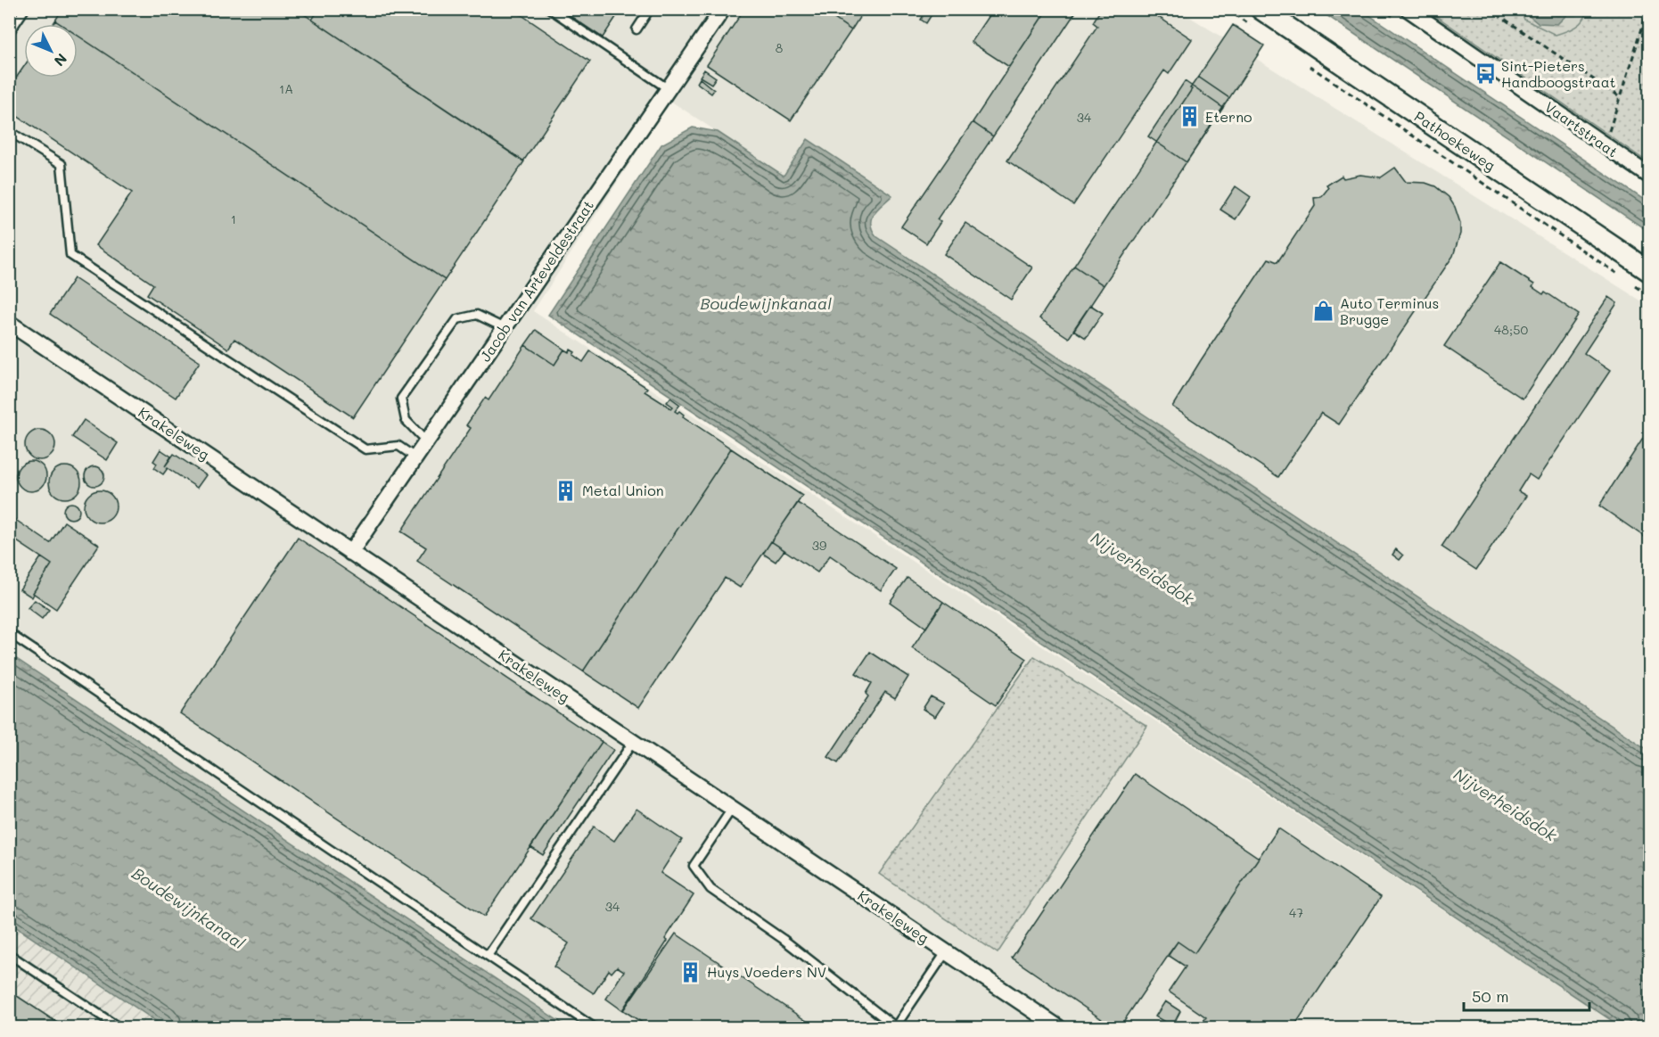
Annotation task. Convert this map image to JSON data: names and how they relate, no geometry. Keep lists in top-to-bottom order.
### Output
{
  "streets": {
    "main road": ["Pathoekeweg"],
    "street": ["Vaartstraat", "Jacob van Arteveldestraat", "Krakeleweg"]
  },
  "crossings": [
    ["Jacob van Arteveldestraat", "Krakeleweg"]
  ],
  "water": ["Boudewijnkanaal", "Nijverheidsdok"],
  "places": {
    "bus stop": ["Sint-Pieters Handboogstraat"],
    "building": ["Eterno", "Metal Union", "Huys Voeders NV"],
    "shop": ["Auto Terminus Brugge"]
  },
  "house_numbers": [
    "8",
    "1A",
    "34",
    "1",
    "48;50",
    "39",
    "34",
    "47"
  ],
  "scale_bar": "50 m",
  "north": "bottom right"
}
